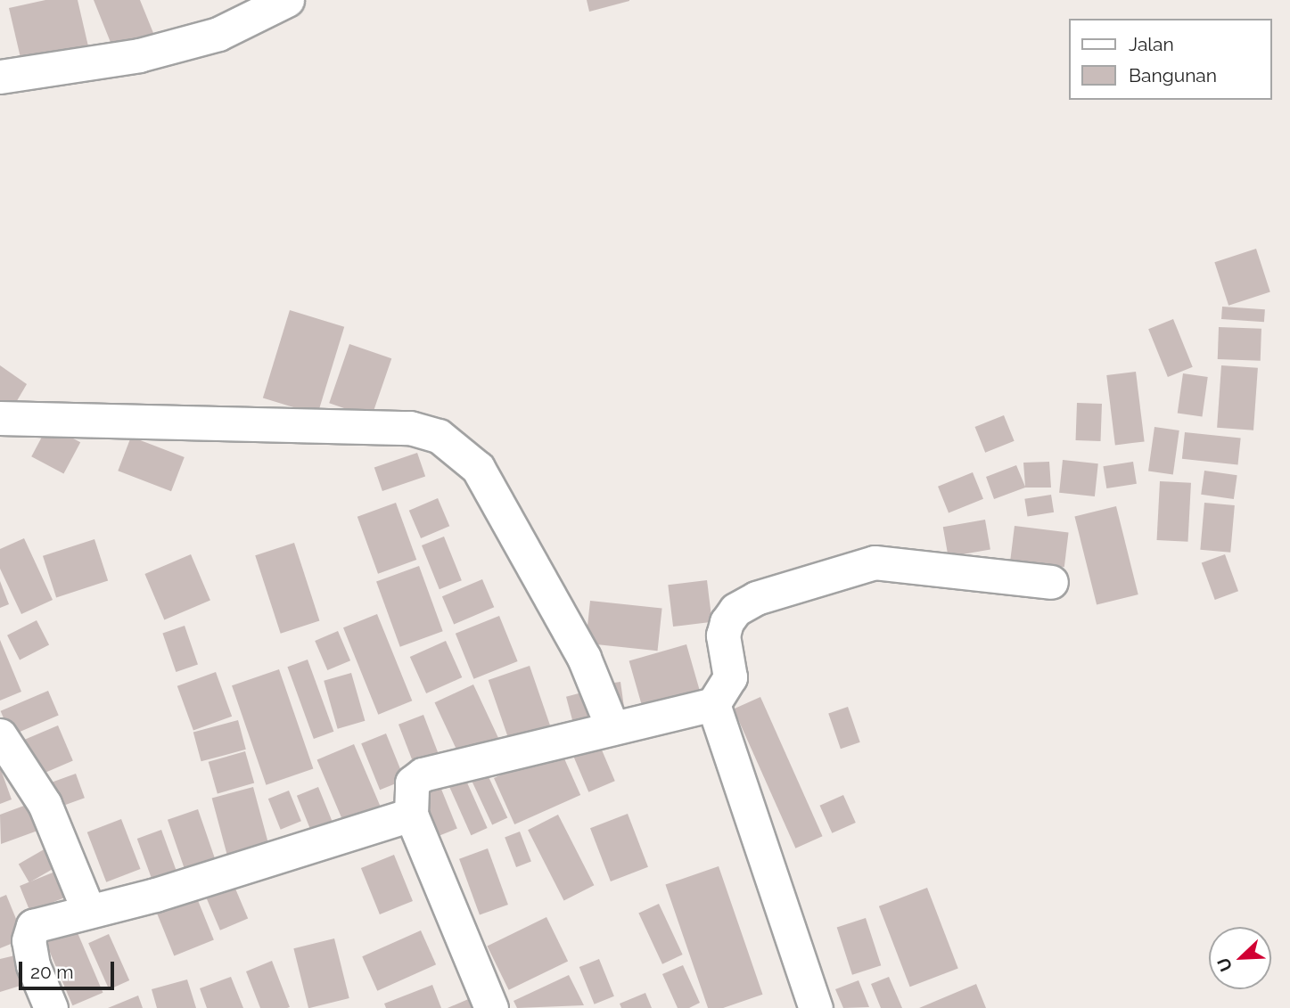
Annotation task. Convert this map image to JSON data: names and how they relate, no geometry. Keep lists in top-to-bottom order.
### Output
{
  "legend": ["Jalan", "Bangunan"],
  "scale_bar": "20 m",
  "north": "bottom left"
}
